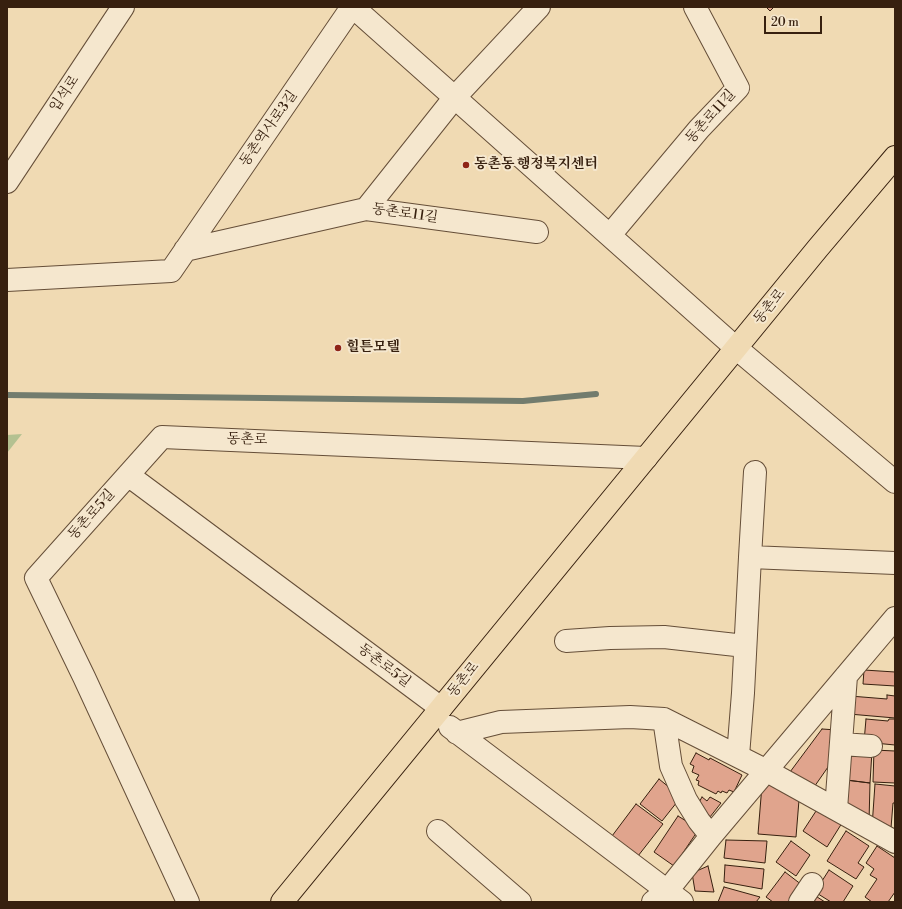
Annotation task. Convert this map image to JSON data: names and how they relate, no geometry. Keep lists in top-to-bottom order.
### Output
{
  "streets": {
    "main road": ["동촌로"],
    "street": [
      "입석로",
      "동촌로11길",
      "동촌역사로3길",
      "동촌로5길"
    ]
  },
  "crossings": [
    ["동촌로11길", "동촌역사로3길"],
    ["동촌로", "동촌로5길"]
  ],
  "places": ["동촌동 행정복지센터", "힐튼모텔"],
  "scale_bar": "20 m"
}
